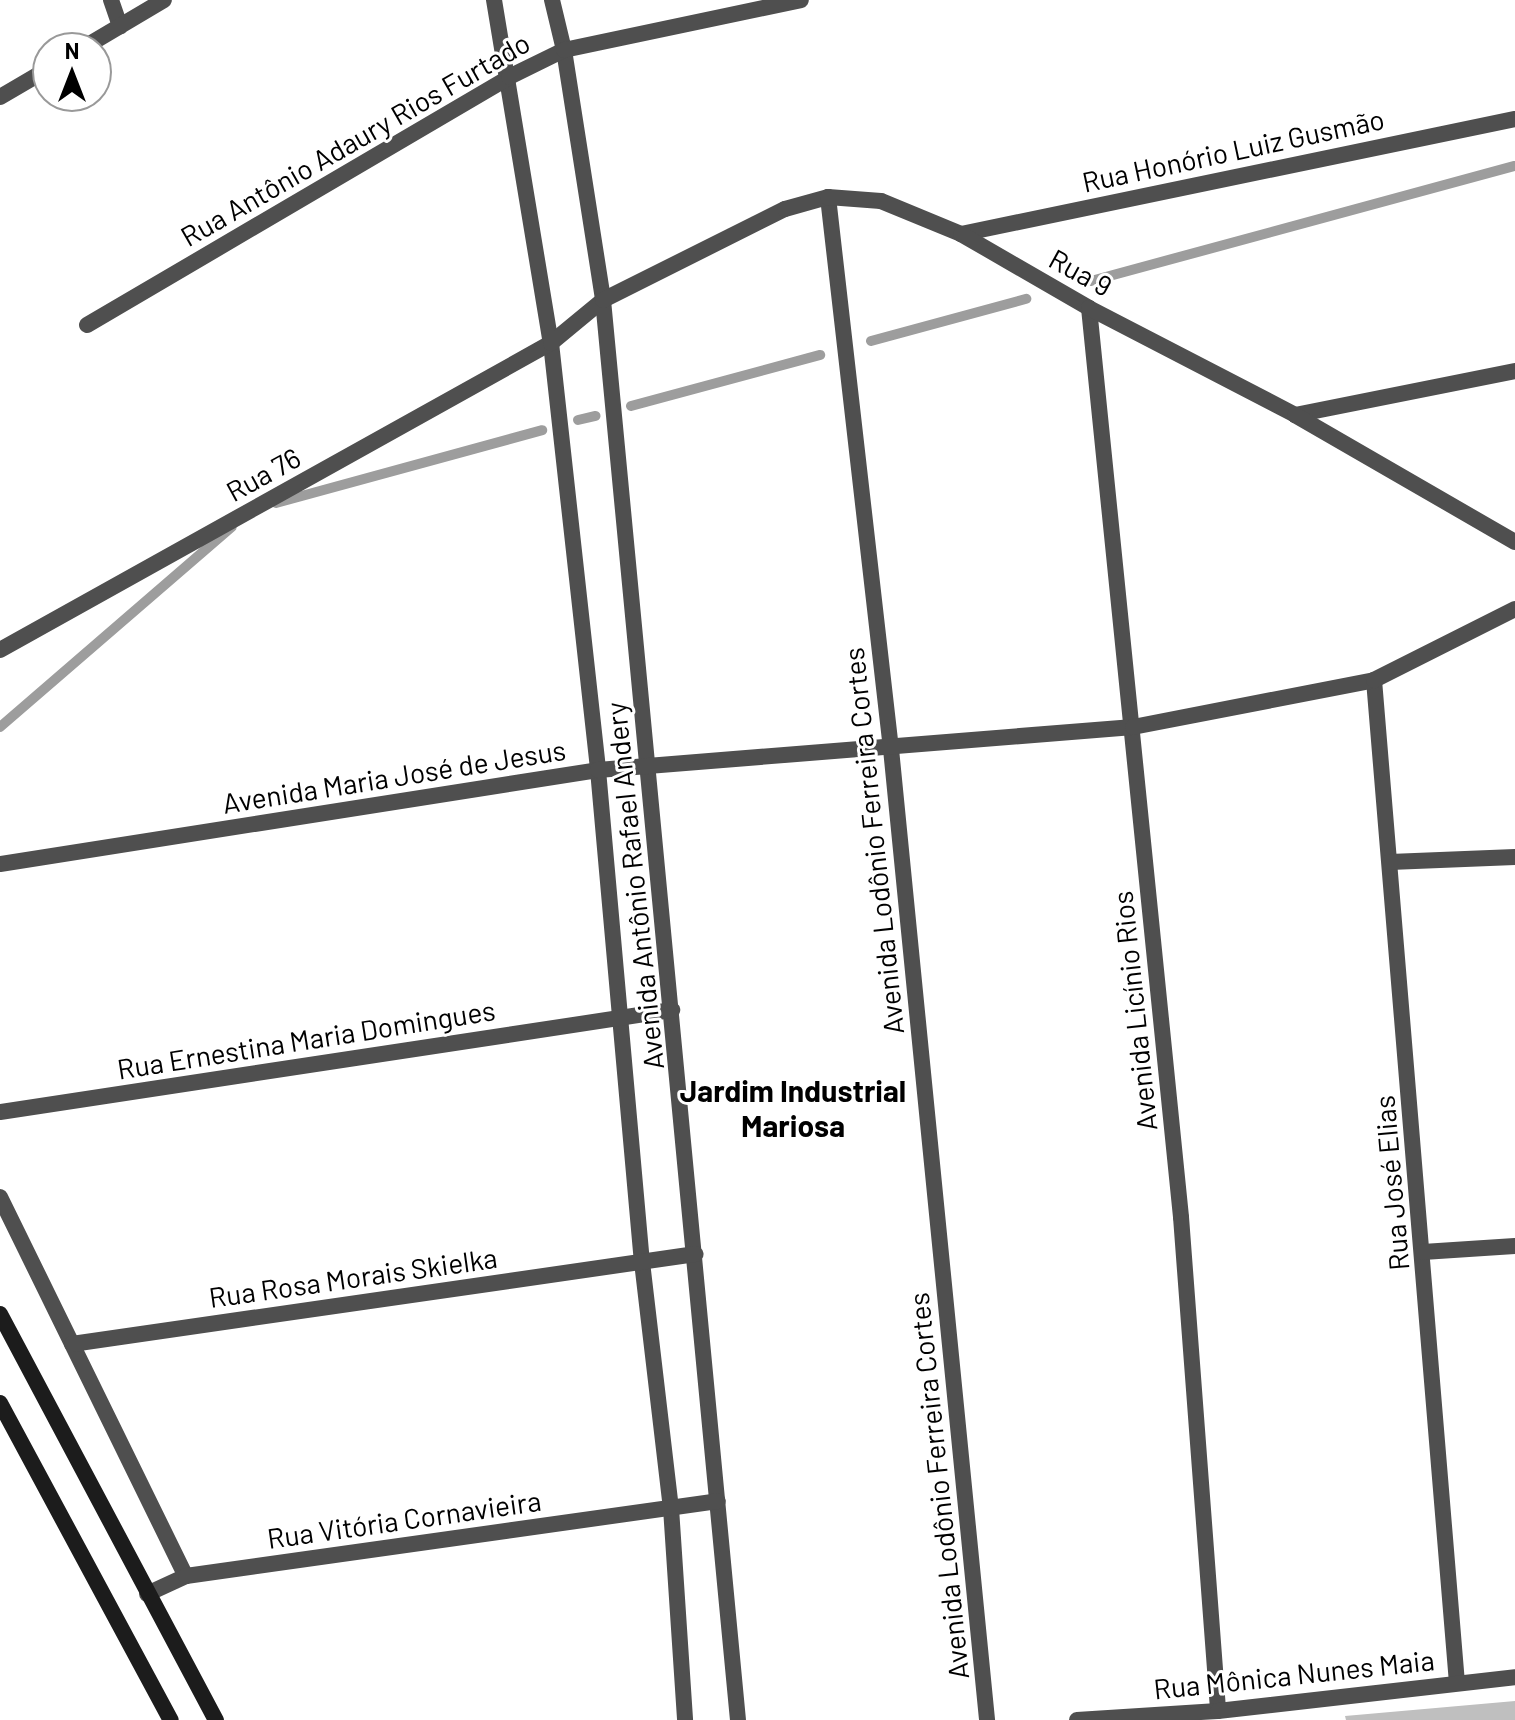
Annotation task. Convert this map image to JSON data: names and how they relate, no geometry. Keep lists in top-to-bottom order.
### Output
{
  "streets": {
    "street": [
      "Rua Antônio Adaury Rios Furtado",
      "Rua Honório Luiz Gusmão",
      "Rua 9",
      "Rua 76",
      "Avenida Maria José de Jesus",
      "Avenida Lodônio Ferreira Cortes",
      "Avenida Antônio Rafael Andery",
      "Avenida Licínio Rios",
      "Rua Ernestina Maria Domingues",
      "Rua José Elias",
      "Rua Rosa Morais Skielka",
      "Rua Vitória Cornavieira",
      "Rua Mônica Nunes Maia"
    ]
  },
  "crossings": [
    ["Rua Antônio Adaury Rios Furtado", "Avenida Antônio Rafael Andery"],
    ["Rua Honório Luiz Gusmão", "Rua 9"],
    ["Rua 9", "Rua 76"],
    ["Rua 9", "Avenida Lodônio Ferreira Cortes"],
    ["Rua 9", "Avenida Antônio Rafael Andery"],
    ["Rua 9", "Avenida Licínio Rios"],
    ["Rua 76", "Avenida Antônio Rafael Andery"],
    ["Avenida Maria José de Jesus", "Avenida Lodônio Ferreira Cortes"],
    ["Avenida Maria José de Jesus", "Avenida Antônio Rafael Andery"],
    ["Avenida Maria José de Jesus", "Avenida Licínio Rios"],
    ["Avenida Maria José de Jesus", "Rua José Elias"],
    ["Avenida Antônio Rafael Andery", "Rua Ernestina Maria Domingues"],
    ["Avenida Antônio Rafael Andery", "Rua Rosa Morais Skielka"],
    ["Avenida Antônio Rafael Andery", "Rua Vitória Cornavieira"],
    ["Avenida Licínio Rios", "Rua Mônica Nunes Maia"],
    ["Rua José Elias", "Rua Mônica Nunes Maia"]
  ],
  "districts": ["Jardim Industrial Mariosa"],
  "north": "top"
}
